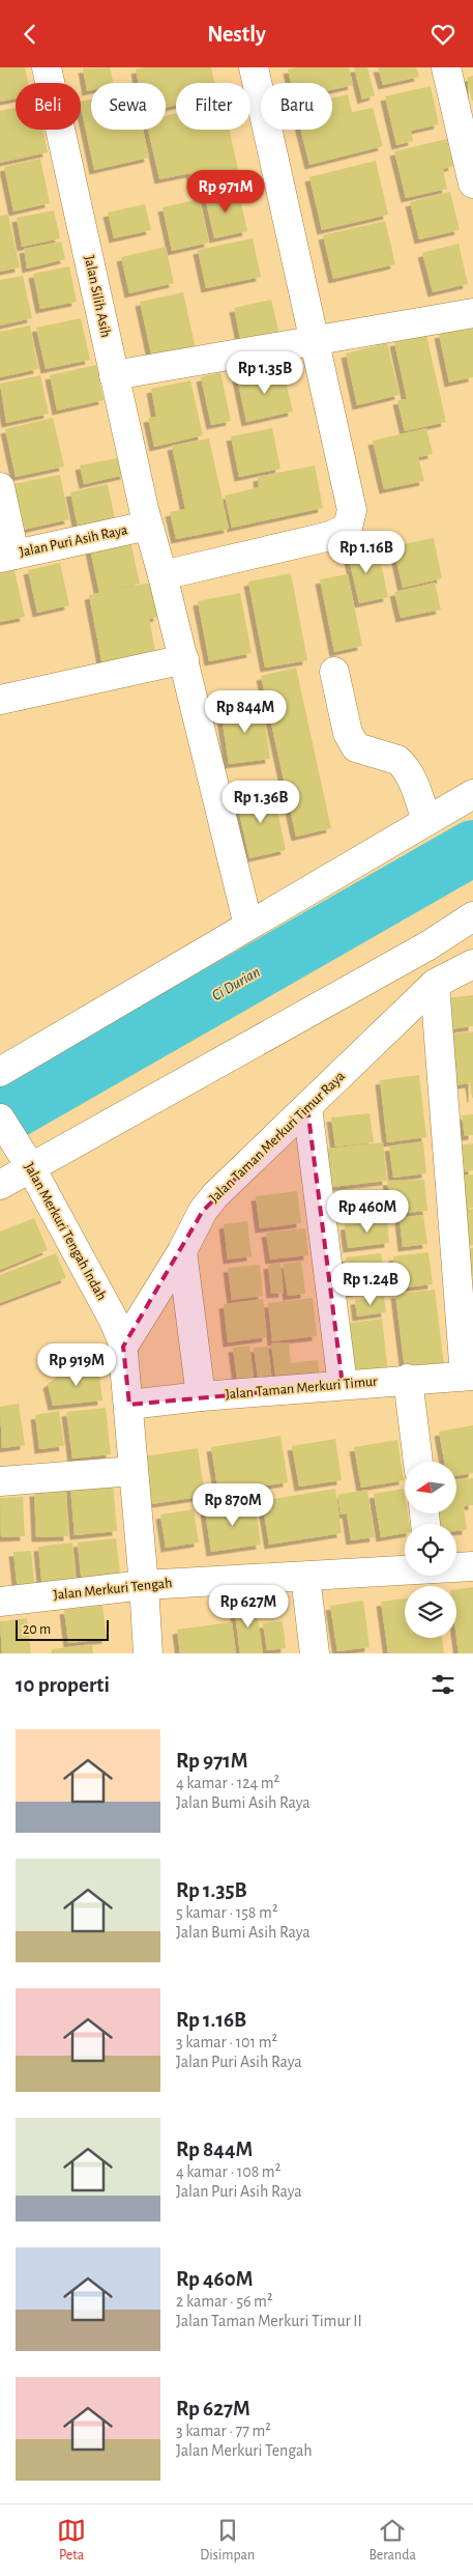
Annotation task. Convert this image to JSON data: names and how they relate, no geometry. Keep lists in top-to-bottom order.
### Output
{
  "streets": {
    "street": [
      "Jalan Silih Asih",
      "Jalan Puri Asih Raya",
      "Jalan Taman Merkuri Timur Raya",
      "Jalan Merkuri Tengah Indah",
      "Jalan Taman Merkuri Timur",
      "Jalan Merkuri Tengah"
    ]
  },
  "crossings": [
    ["Jalan Silih Asih", "Jalan Puri Asih Raya"],
    ["Jalan Taman Merkuri Timur Raya", "Jalan Merkuri Tengah Indah"],
    ["Jalan Merkuri Tengah Indah", "Jalan Taman Merkuri Timur"],
    ["Jalan Merkuri Tengah Indah", "Jalan Merkuri Tengah"]
  ],
  "water": ["Ci Durian"],
  "scale_bar": "20 m",
  "north": "left",
  "page": {
    "header": "Nestly",
    "chip": [
      "Beli",
      "Sewa",
      "Filter",
      "Baru"
    ],
    "price": [
      "Rp 971M",
      "Rp 1.35B",
      "Rp 1.16B",
      "Rp 844M",
      "Rp 1.36B",
      "Rp 460M",
      "Rp 1.24B",
      "Rp 919M",
      "Rp 870M",
      "Rp 627M"
    ],
    "scale": "20 m",
    "heading": "10 properti",
    "list": [
      {
        "name": "Rp 971M",
        "note": "4 kamar · 124 m² · Jalan Bumi Asih Raya"
      },
      {
        "name": "Rp 1.35B",
        "note": "5 kamar · 158 m² · Jalan Bumi Asih Raya"
      },
      {
        "name": "Rp 1.16B",
        "note": "3 kamar · 101 m² · Jalan Puri Asih Raya"
      },
      {
        "name": "Rp 844M",
        "note": "4 kamar · 108 m² · Jalan Puri Asih Raya"
      },
      {
        "name": "Rp 460M",
        "note": "2 kamar · 56 m² · Jalan Taman Merkuri Timur II"
      },
      {
        "name": "Rp 627M",
        "note": "3 kamar · 77 m² · Jalan Merkuri Tengah"
      }
    ],
    "tabs": ["Peta", "Disimpan", "Beranda"]
  }
}
